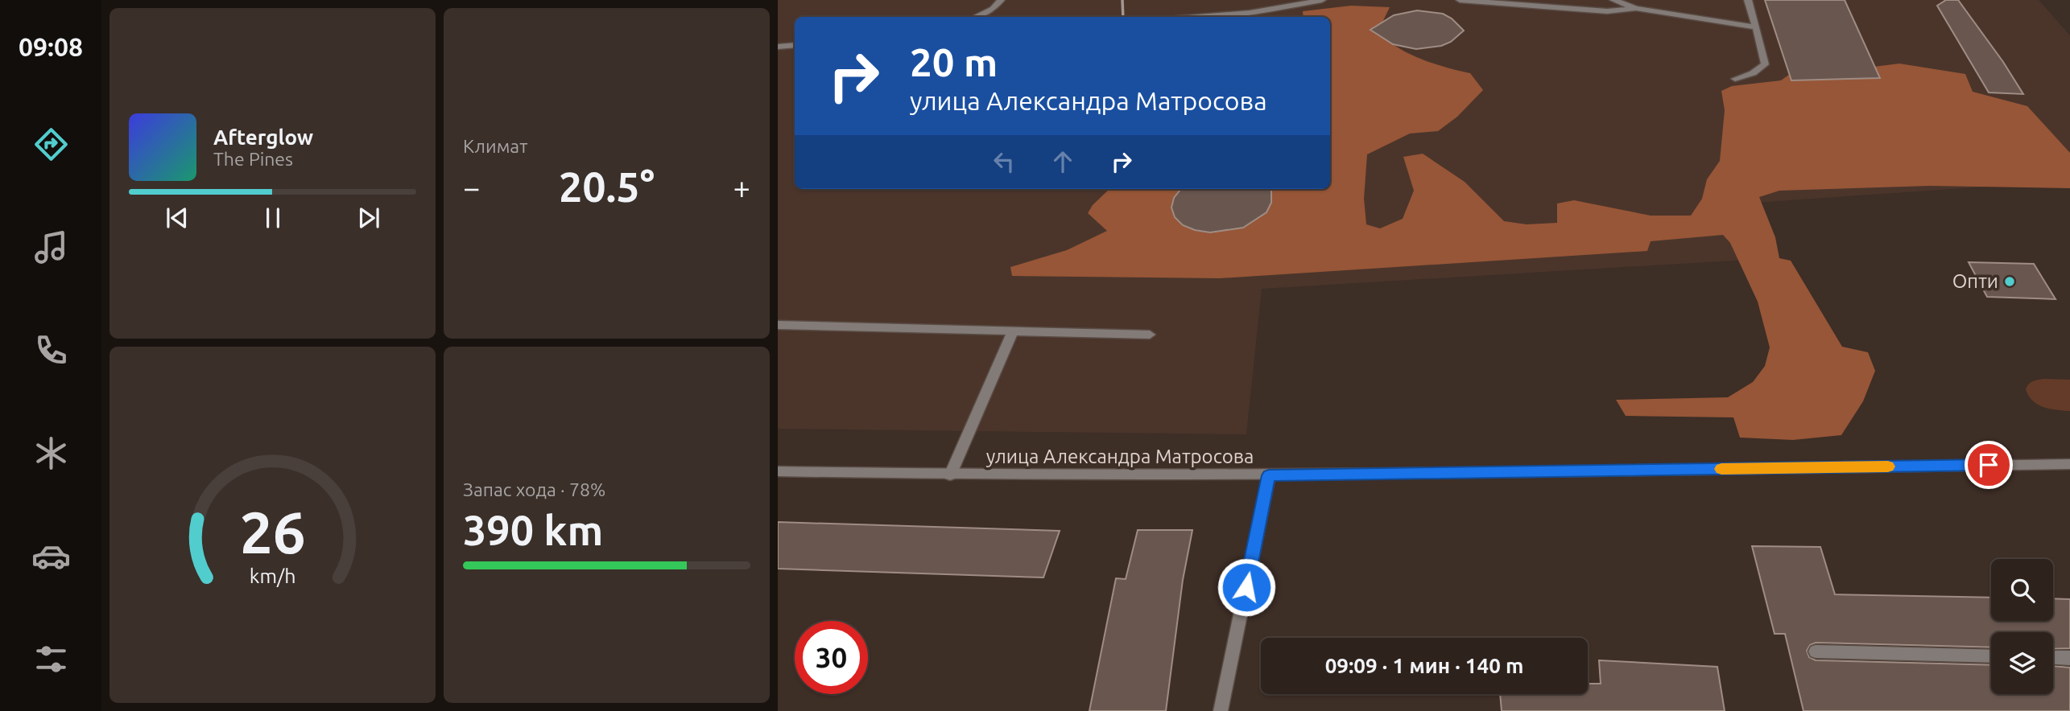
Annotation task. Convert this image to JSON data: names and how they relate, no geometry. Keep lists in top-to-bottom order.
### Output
{
  "streets": {
    "street": ["улица Александра Матросова"]
  },
  "places": ["Опти"],
  "page": {
    "tabs": "09:08",
    "tile": [
      "Климат",
      ["Запас хода · 78%", "390 km"]
    ],
    "turn": ["20 m", "улица Александра Матросова"],
    "song": ["Afterglow", "The Pines"],
    "heat": ["−", "20.5°", "+"],
    "limit": "30",
    "trip": "09:09 · 1 мин · 140 m",
    "gauge": ["26", "km/h"]
  }
}
